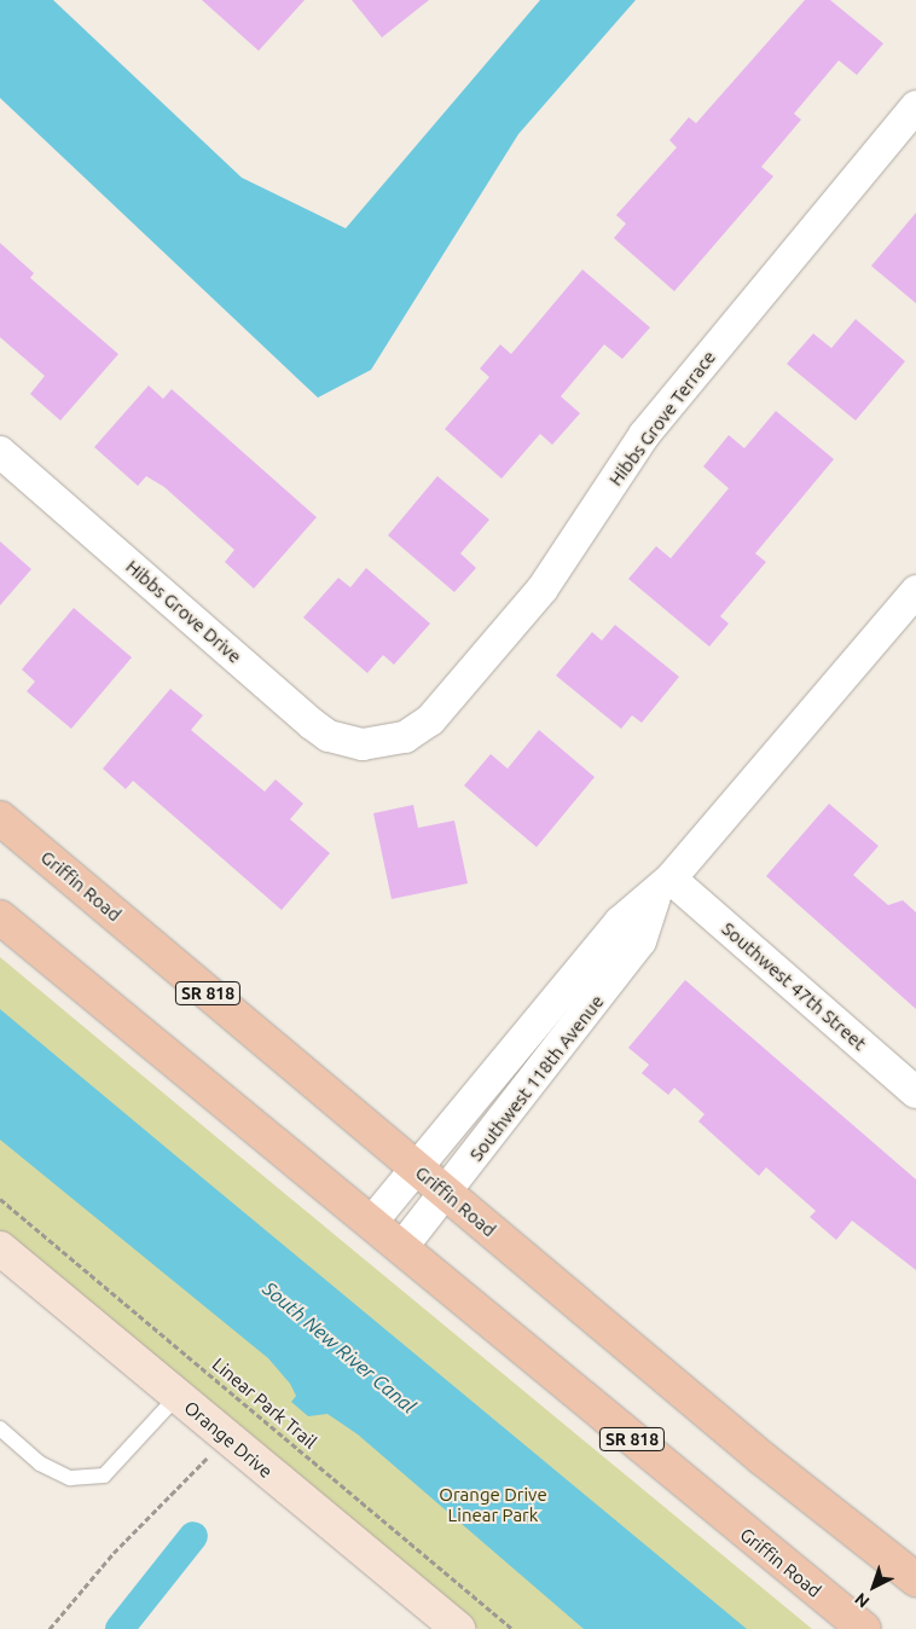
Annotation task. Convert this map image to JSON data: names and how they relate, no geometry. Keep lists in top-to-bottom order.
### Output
{
  "streets": {
    "main road": ["Griffin Road", "SR 818"],
    "street": [
      "Hibbs Grove Terrace",
      "Hibbs Grove Drive",
      "Southwest 47th Street",
      "Southwest 118th Avenue",
      "Orange Drive"
    ],
    "path": ["Linear Park Trail"]
  },
  "crossings": [
    ["Hibbs Grove Terrace", "Hibbs Grove Drive"],
    ["Griffin Road", "Southwest 118th Avenue"],
    ["Southwest 47th Street", "Southwest 118th Avenue"]
  ],
  "water": ["South New River Canal"],
  "parks": ["Orange Drive Linear Park"],
  "north": "bottom left"
}
